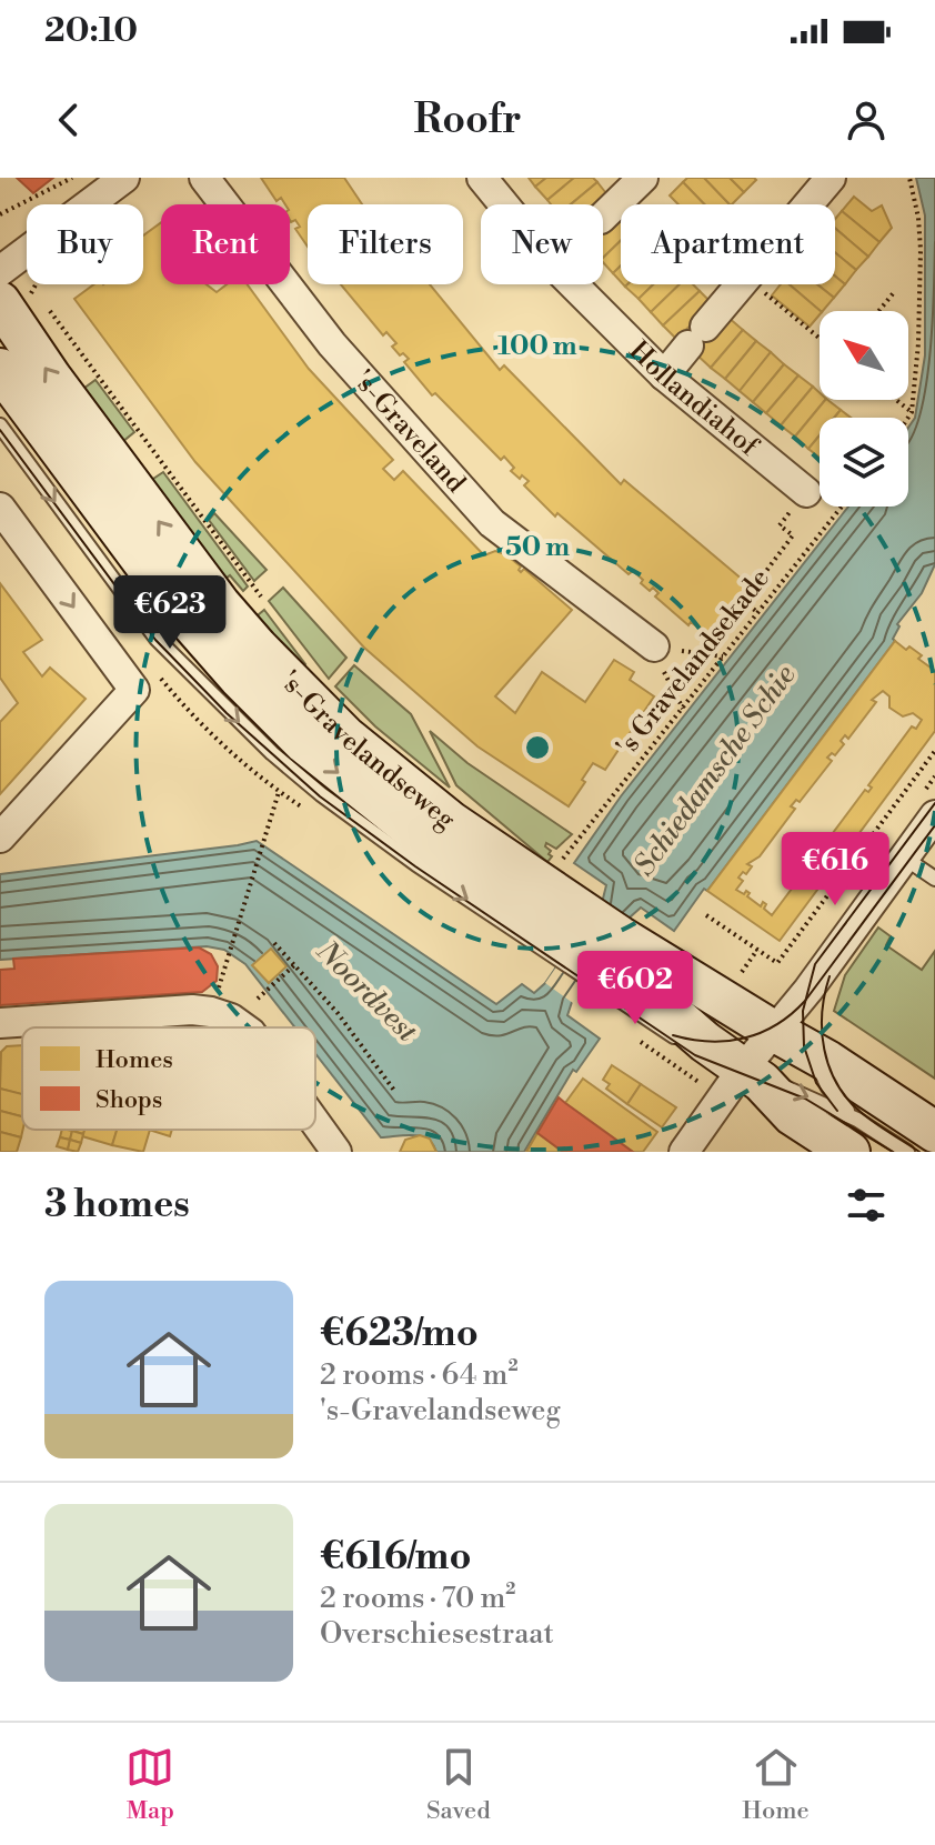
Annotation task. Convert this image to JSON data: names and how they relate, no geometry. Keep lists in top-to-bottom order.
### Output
{
  "streets": {
    "main road": ["'s-Gravelandseweg"],
    "street": ["Hollandiahof", "'s-Graveland"],
    "path": ["'s Gravelandsekade"]
  },
  "water": ["Schiedamsche Schie", "Noordvest"],
  "legend": ["Homes", "Shops"],
  "north": "top left",
  "page": {
    "status": "20:10",
    "header": "Roofr",
    "chip": [
      "Buy",
      "Rent",
      "Filters",
      "New",
      "Apartment"
    ],
    "price": ["€623", "€616", "€602"],
    "heading": "3 homes",
    "list": [
      {
        "name": "€623/mo",
        "note": "2 rooms · 64 m² · 's-Gravelandseweg"
      },
      {
        "name": "€616/mo",
        "note": "2 rooms · 70 m² · Overschiesestraat"
      }
    ],
    "tabs": ["Map", "Saved", "Home"]
  },
  "rings": ["100 m", "50 m"]
}
